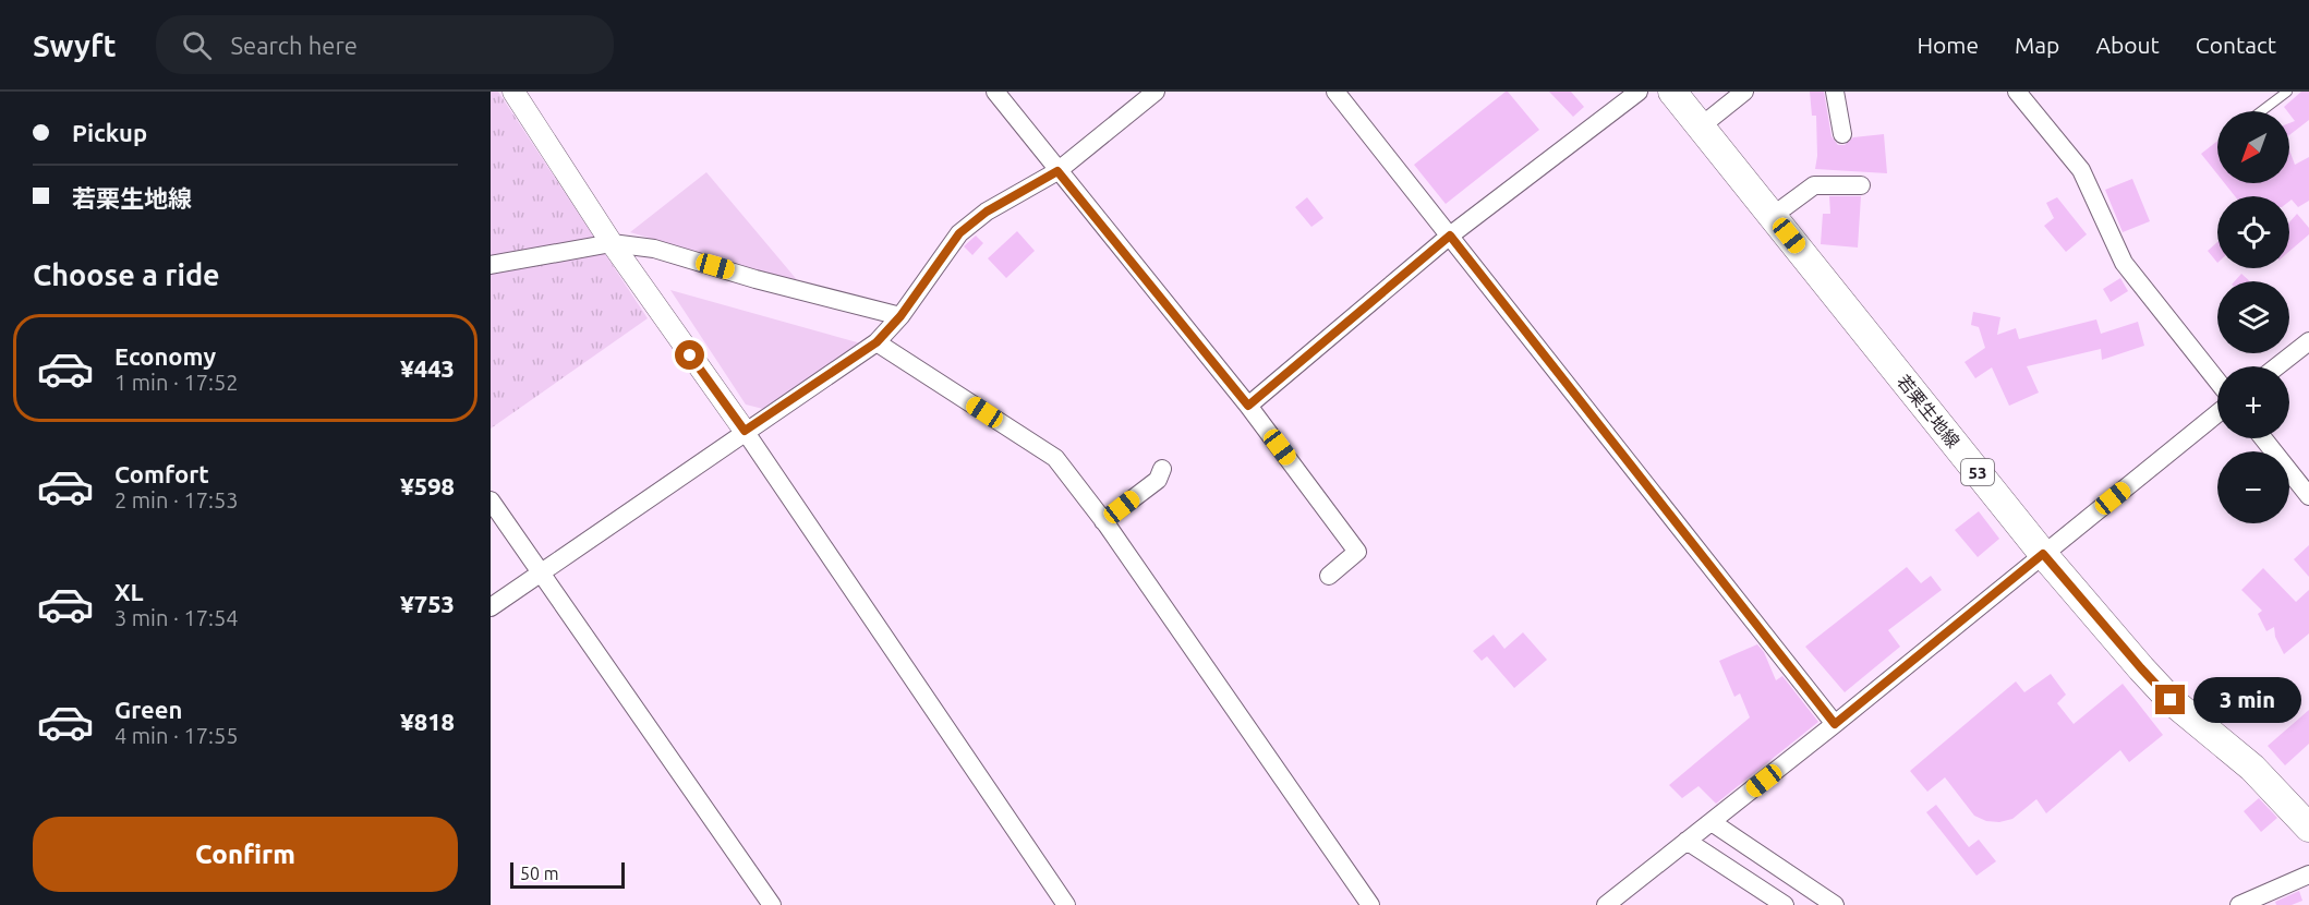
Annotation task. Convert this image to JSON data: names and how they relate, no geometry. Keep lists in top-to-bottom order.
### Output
{
  "streets": {
    "main road": ["若栗生地線", "53"]
  },
  "scale_bar": "50 m",
  "north": "bottom left",
  "page": {
    "header": "Swyft",
    "search": "Search here",
    "nav": [
      "Home",
      "Map",
      "About",
      "Contact"
    ],
    "banner": ["Pickup", "若栗生地線"],
    "map_buttons": ["+", "−"],
    "heading": "Choose a ride",
    "list": [
      {
        "name": "Economy",
        "note": "1 min · 17:52",
        "value": "¥443"
      },
      {
        "name": "Comfort",
        "note": "2 min · 17:53",
        "value": "¥598"
      },
      {
        "name": "XL",
        "note": "3 min · 17:54",
        "value": "¥753"
      },
      {
        "name": "Green",
        "note": "4 min · 17:55",
        "value": "¥818"
      }
    ],
    "bubble": "3 min",
    "buttons": "Confirm",
    "scale": "50 m"
  }
}
